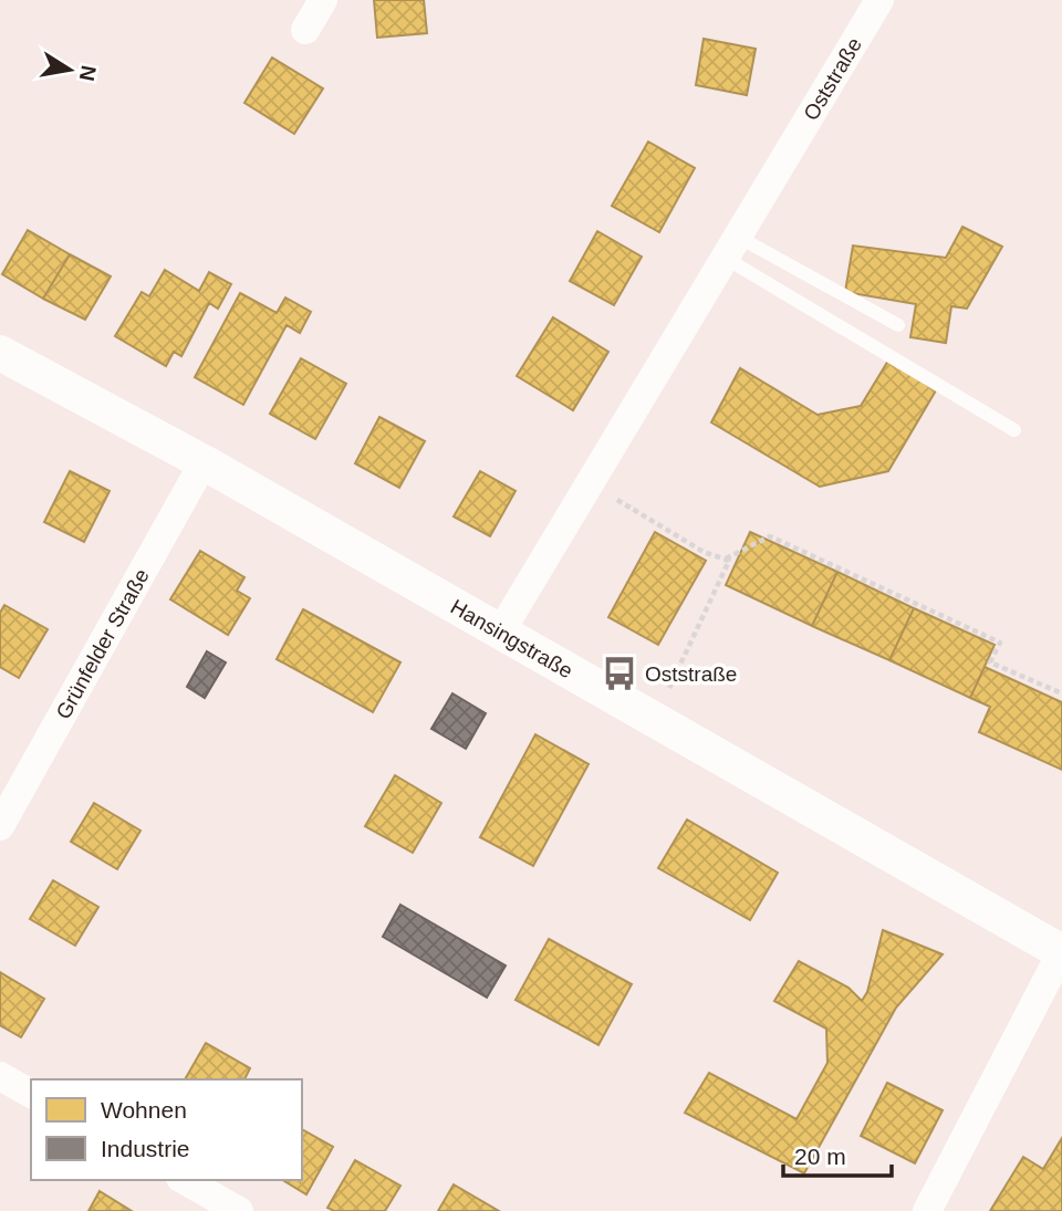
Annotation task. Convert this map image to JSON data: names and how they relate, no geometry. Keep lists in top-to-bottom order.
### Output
{
  "streets": {
    "street": ["Oststraße", "Hansingstraße", "Grünfelder Straße"]
  },
  "crossings": [
    ["Oststraße", "Hansingstraße"],
    ["Hansingstraße", "Grünfelder Straße"]
  ],
  "places": {
    "bus stop": ["Oststraße"]
  },
  "legend": ["Wohnen", "Industrie"],
  "scale_bar": "20 m",
  "north": "right"
}
